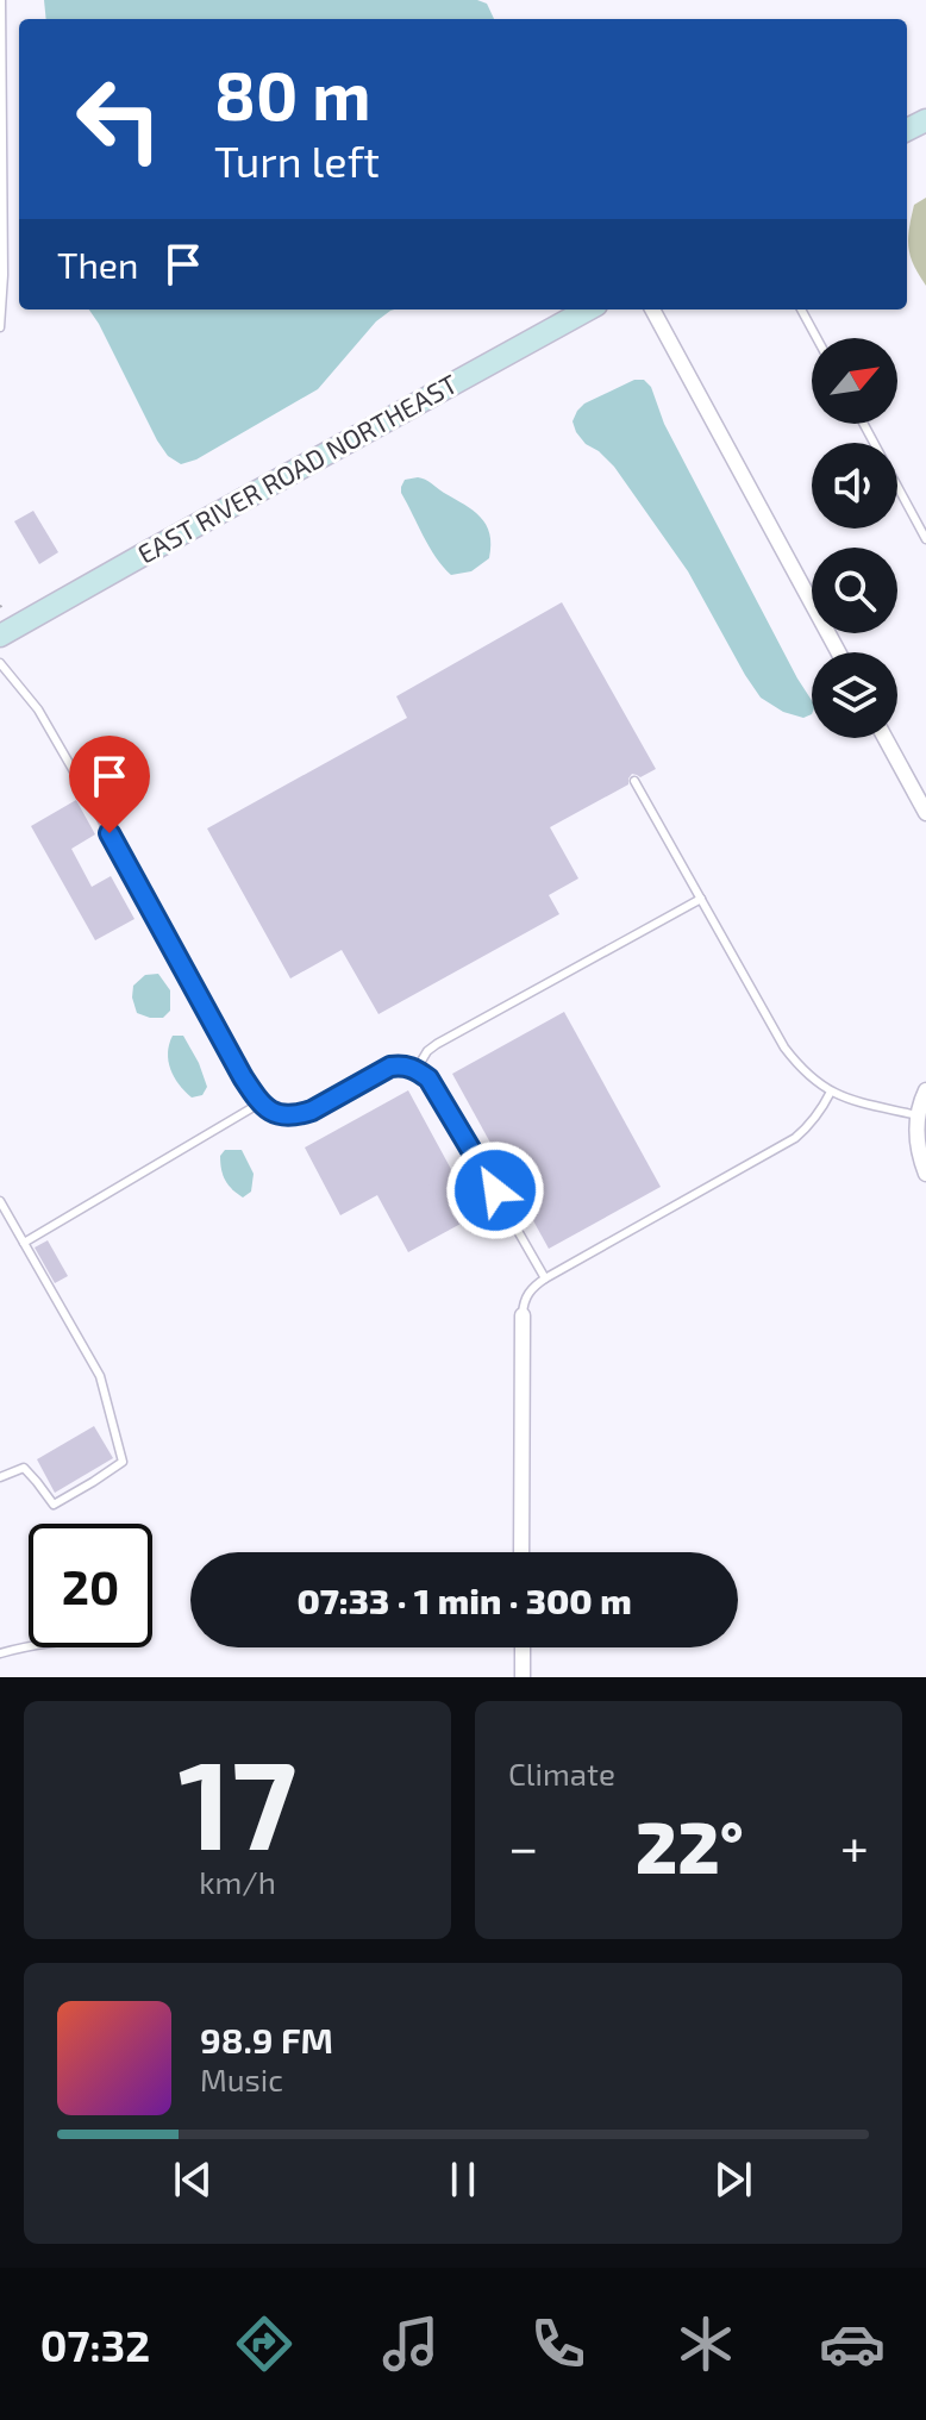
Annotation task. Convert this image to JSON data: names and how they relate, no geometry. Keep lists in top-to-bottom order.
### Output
{
  "streets": {
    "street": ["EAST RIVER ROAD NORTHEAST"]
  },
  "north": "top right",
  "page": {
    "turn": ["80 m", "Turn left"],
    "then": "Then",
    "limit": "20",
    "trip": "07:33 · 1 min · 300 m",
    "tile": [
      ["17", "km/h"],
      "Climate"
    ],
    "heat": ["−", "22°", "+"],
    "song": ["98.9 FM", "Music"],
    "tabs": "07:32"
  }
}
